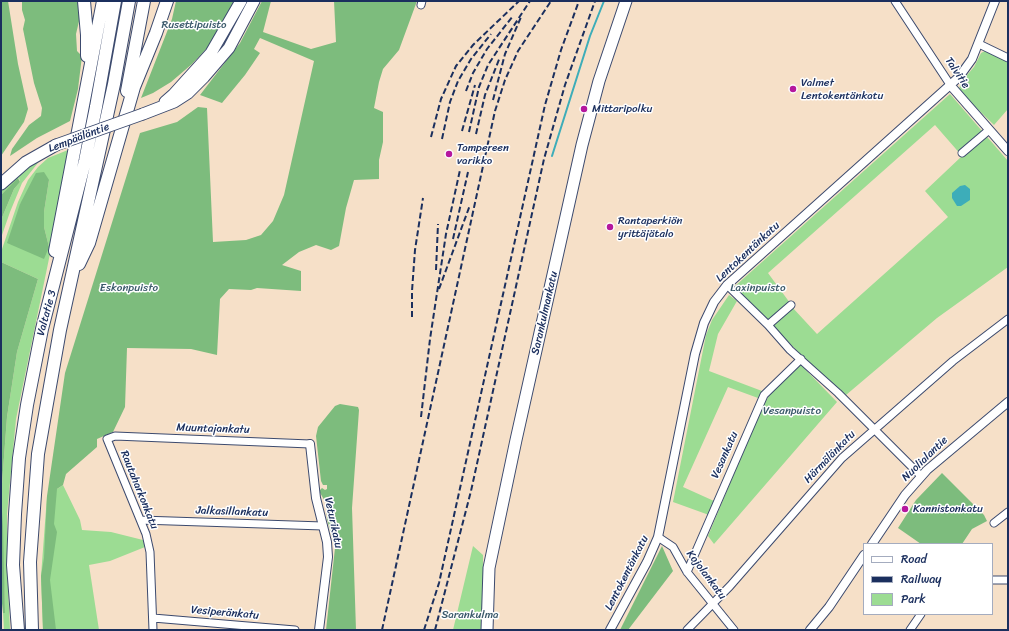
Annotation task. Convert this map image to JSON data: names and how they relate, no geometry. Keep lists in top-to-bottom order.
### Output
{
  "streets": {
    "highway": ["Valtatie 3"],
    "main road": ["Lempääläntie", "Sarankulmankatu"],
    "street": [
      "Talvitie",
      "Lentokentänkatu",
      "Muuntajankatu",
      "Vesankatu",
      "Härmälänkatu",
      "Nuolialantie",
      "Rautaharkonkatu",
      "Jalkasillankatu",
      "Veturikatu",
      "Kojolankatu",
      "Vesiperänkatu"
    ]
  },
  "crossings": [
    ["Talvitie", "Lentokentänkatu"],
    ["Lentokentänkatu", "Kojolankatu"],
    ["Muuntajankatu", "Rautaharkonkatu"],
    ["Muuntajankatu", "Veturikatu"],
    ["Vesankatu", "Kojolankatu"],
    ["Härmälänkatu", "Kojolankatu"],
    ["Rautaharkonkatu", "Jalkasillankatu"],
    ["Rautaharkonkatu", "Vesiperänkatu"],
    ["Jalkasillankatu", "Veturikatu"]
  ],
  "parks": [
    "Rusettipuisto",
    "Eskonpuisto",
    "Laxinpuisto",
    "Vesanpuisto",
    "Sarankulma"
  ],
  "places": [
    "Valmet Lentokentänkatu",
    "Mittaripolku",
    "Tampereen varikko",
    "Rantaperkiön yrittäjätalo",
    "Kannistonkatu"
  ],
  "legend": ["Road", "Railway", "Park"]
}
